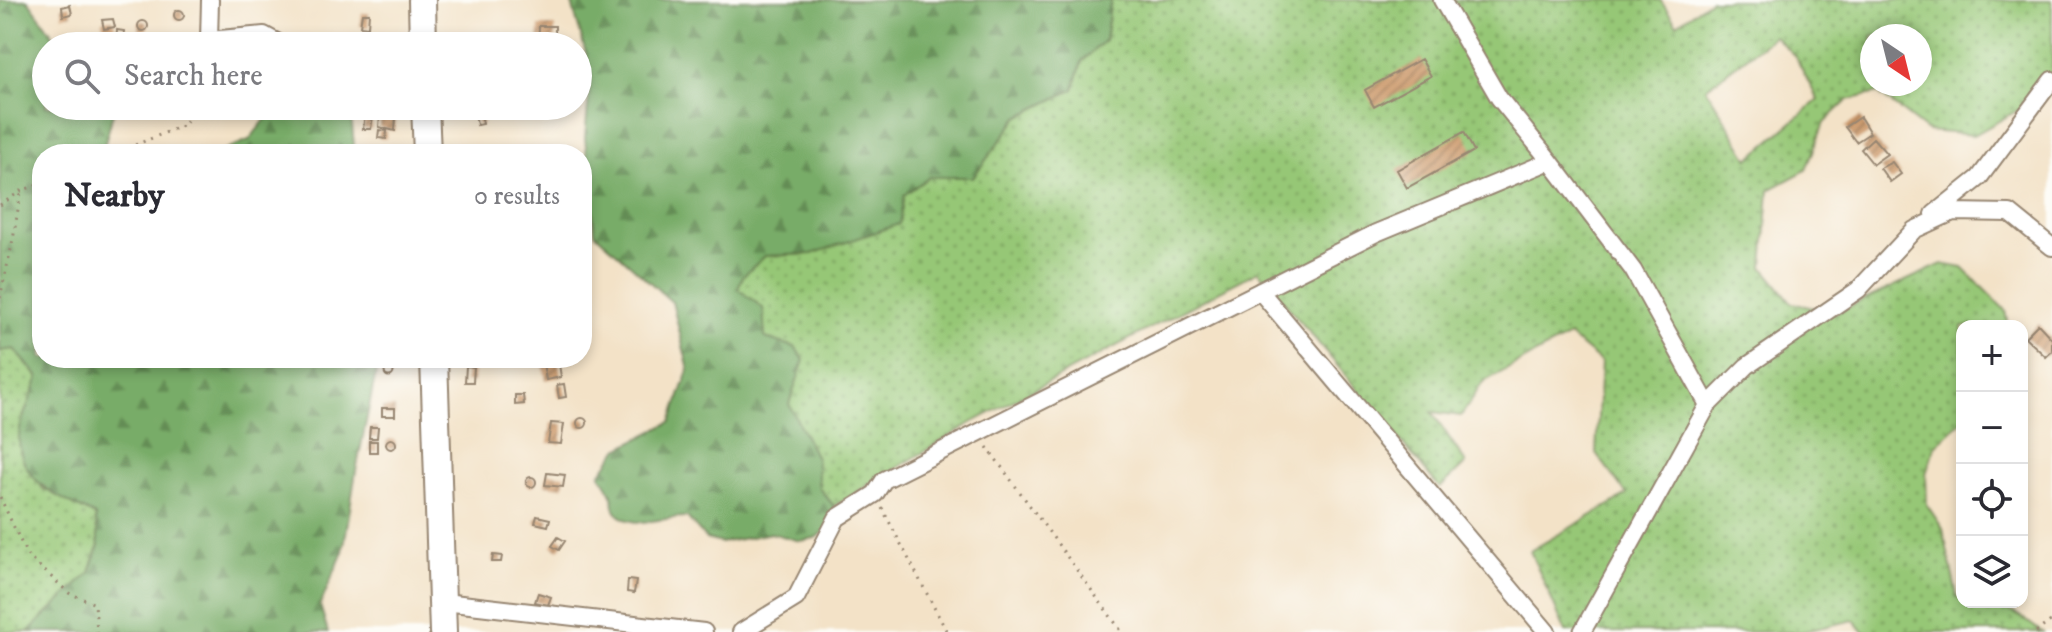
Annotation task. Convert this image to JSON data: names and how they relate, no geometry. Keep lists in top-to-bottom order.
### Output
{
  "north": "bottom right",
  "page": {
    "search": "Search here",
    "heading": ["Nearby", "0 results"],
    "map_buttons": ["+", "−"]
  }
}
